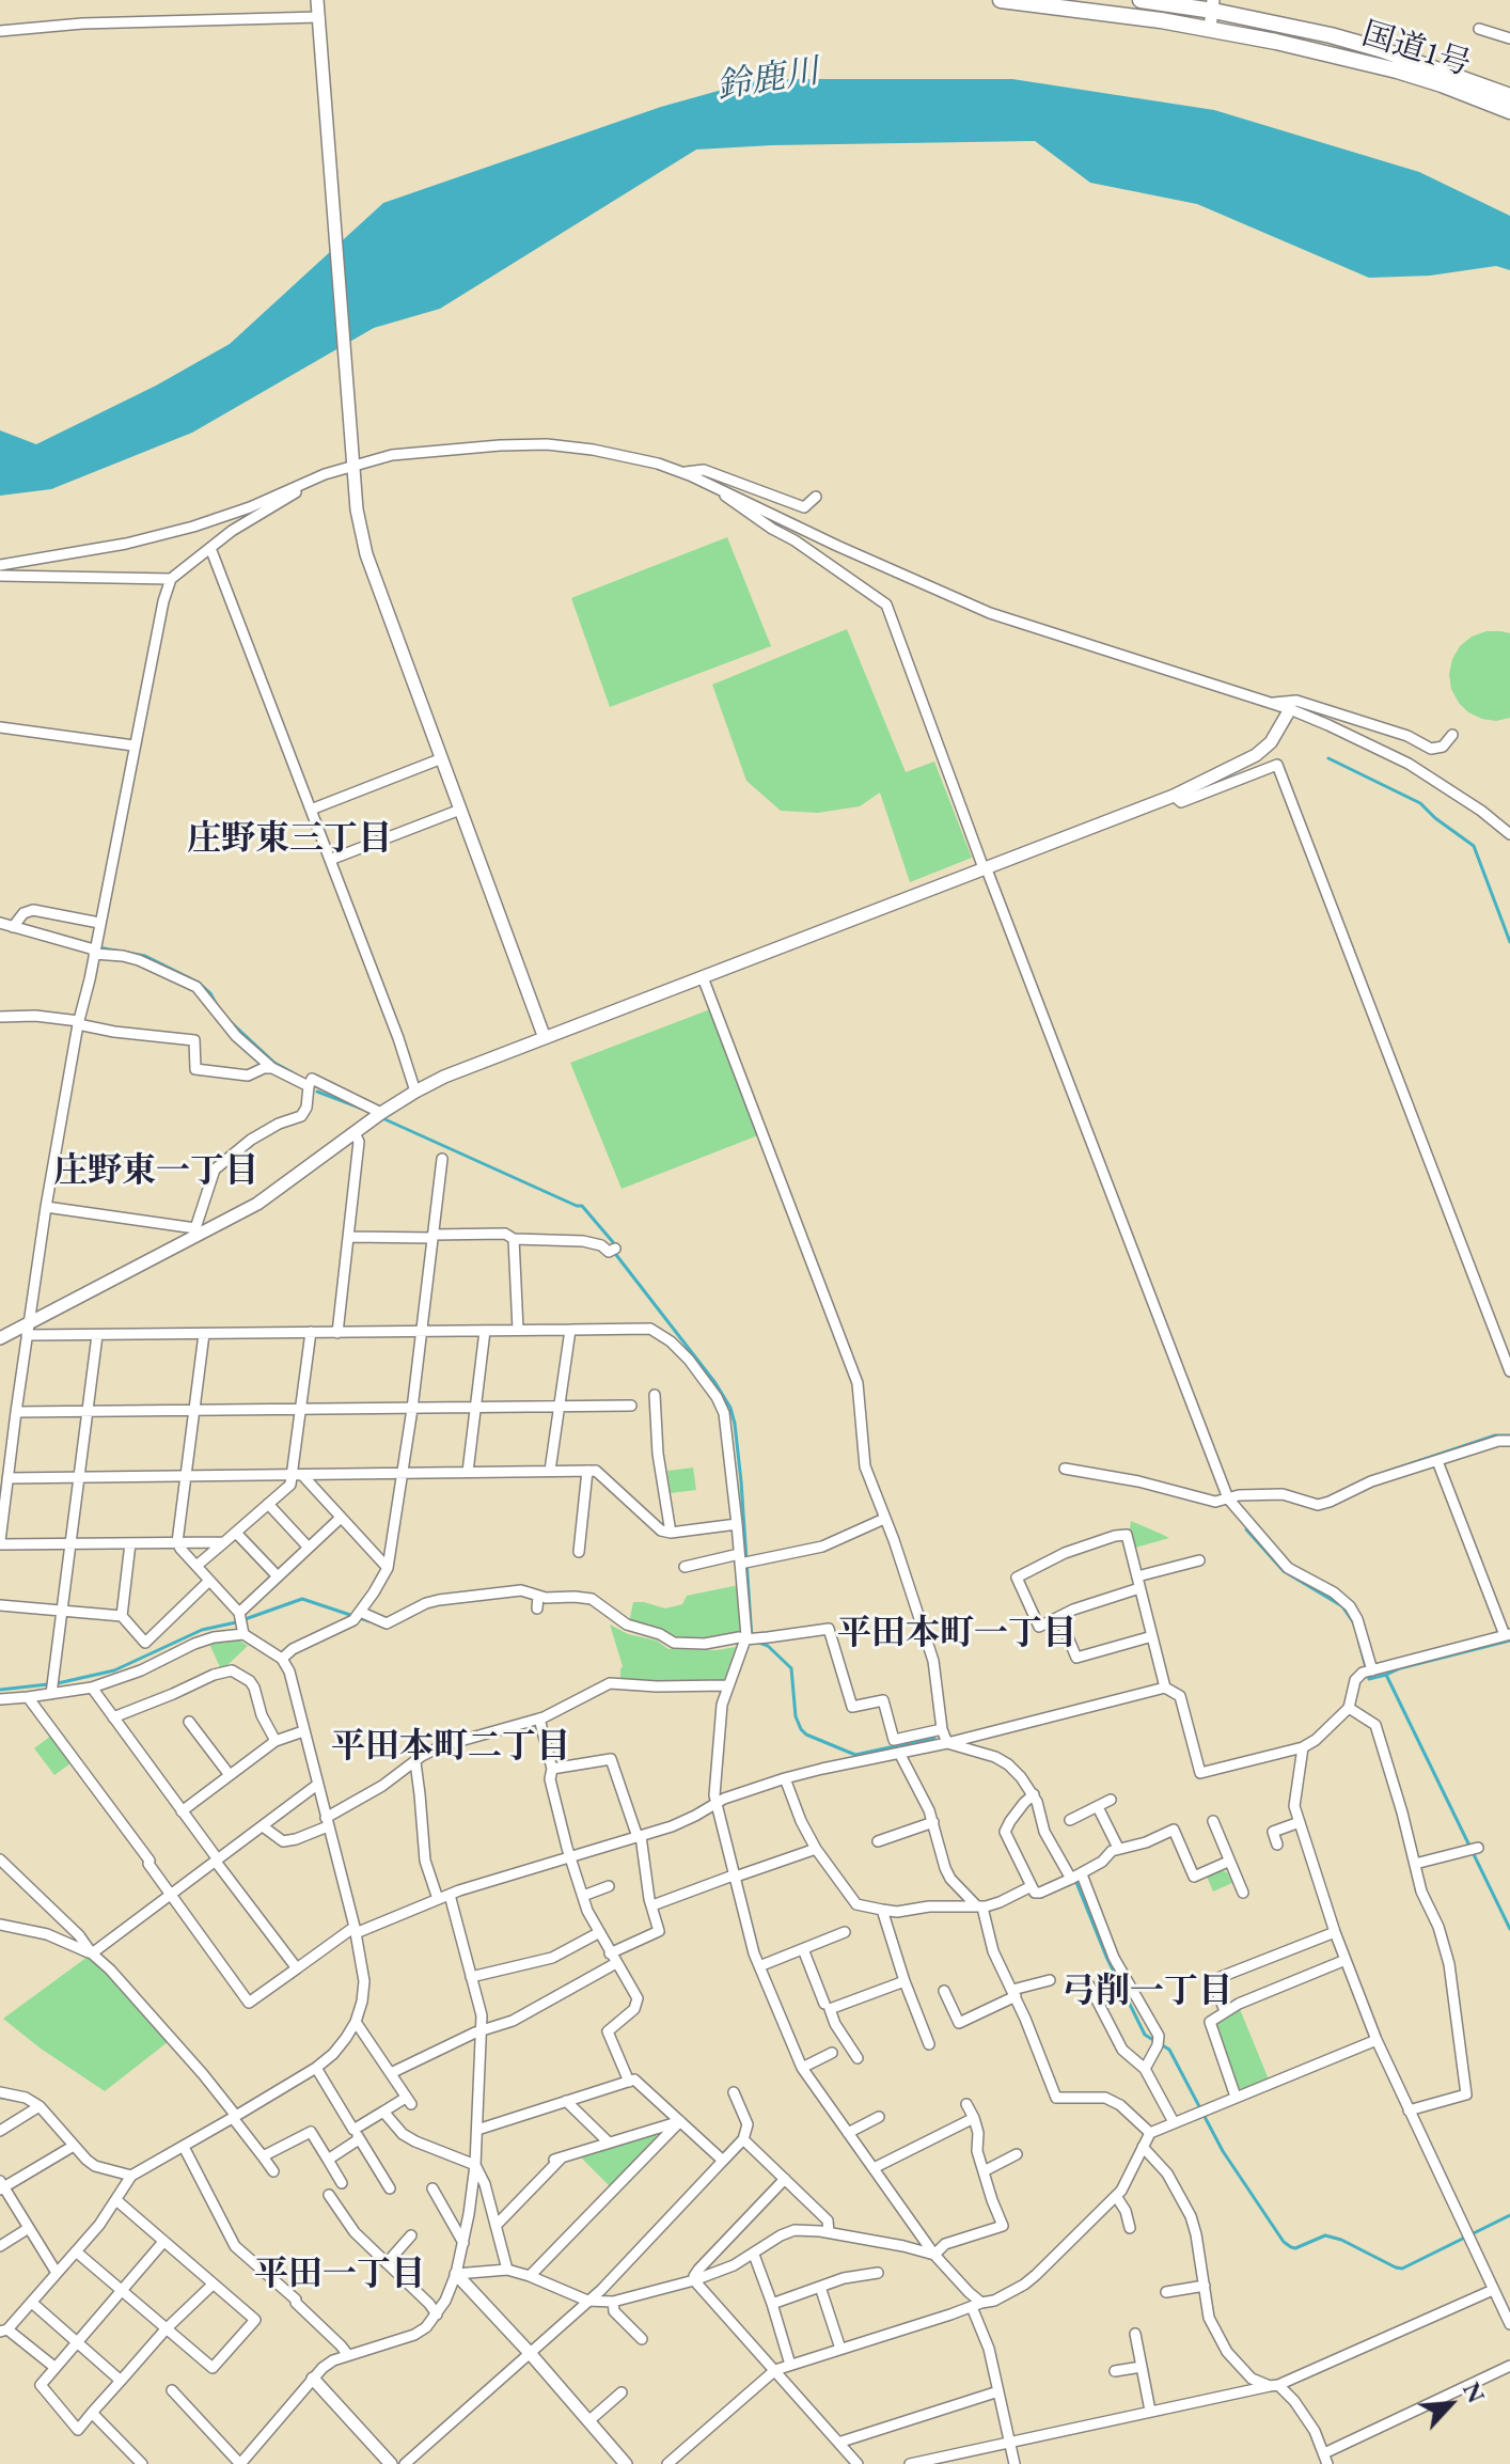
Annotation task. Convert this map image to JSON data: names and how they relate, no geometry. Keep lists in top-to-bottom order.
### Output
{
  "streets": {
    "highway": ["国道1号"]
  },
  "districts": [
    "庄野東三丁目",
    "庄野東一丁目",
    "平田本町一丁目",
    "平田本町二丁目",
    "弓削一丁目",
    "平田一丁目"
  ],
  "water": ["鈴鹿川"],
  "north": "top right"
}
